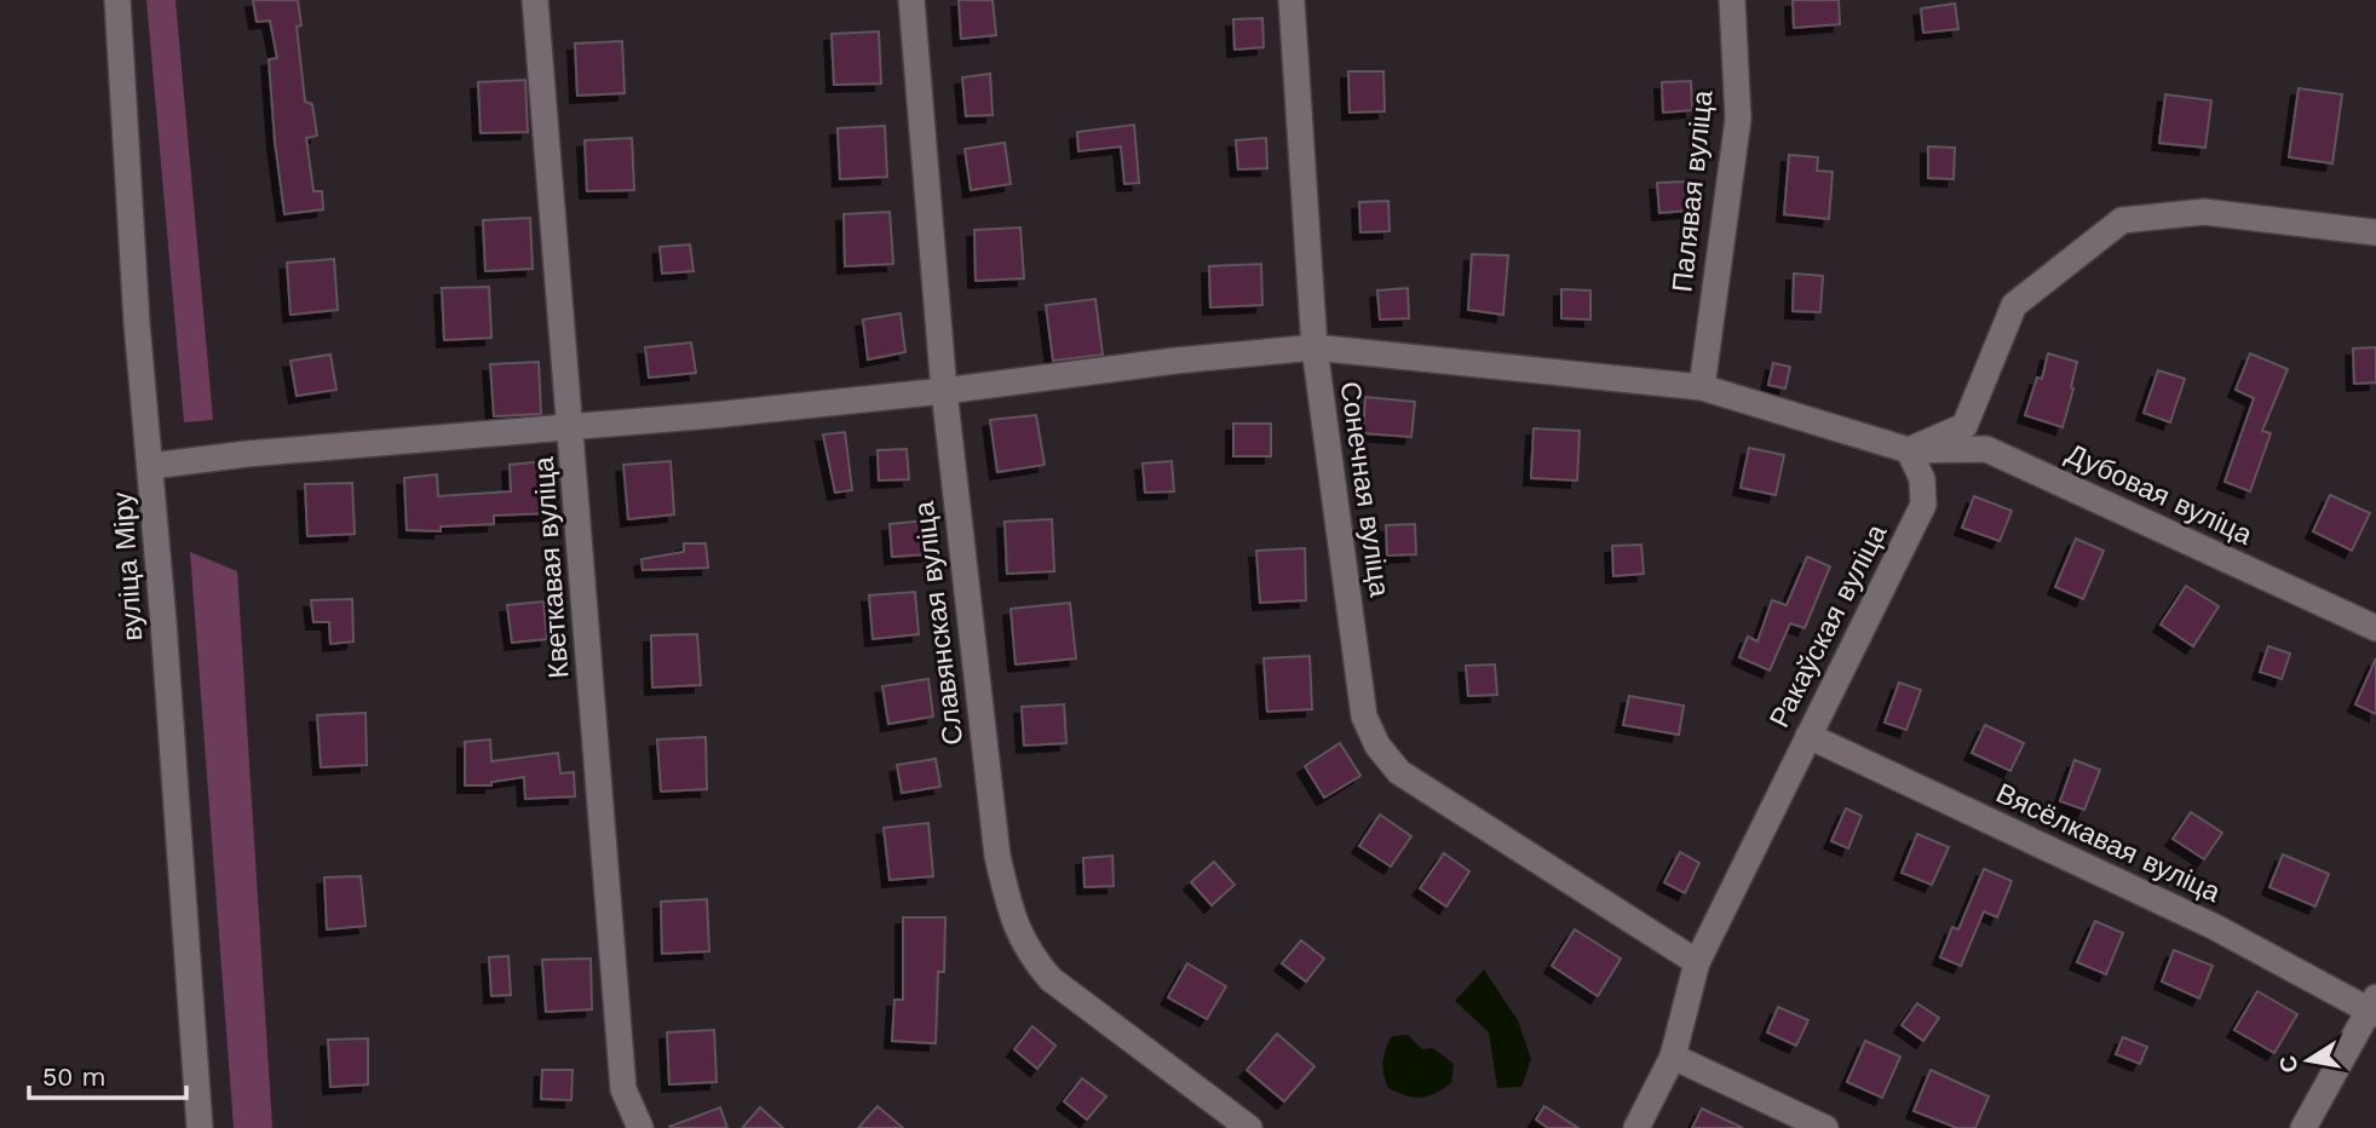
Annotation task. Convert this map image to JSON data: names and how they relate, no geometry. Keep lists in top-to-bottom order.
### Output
{
  "streets": {
    "street": [
      "Палявая вуліца",
      "Сонечная вуліца",
      "Дубовая вуліца",
      "вуліца Міру",
      "Кветкавая вуліца",
      "Славянская вуліца",
      "Ракаўская вуліца",
      "Вясёлкавая вуліца"
    ]
  },
  "crossings": [
    ["Палявая вуліца", "Дубовая вуліца"],
    ["Сонечная вуліца", "Дубовая вуліца"],
    ["Сонечная вуліца", "Ракаўская вуліца"],
    ["Дубовая вуліца", "вуліца Міру"],
    ["Дубовая вуліца", "Кветкавая вуліца"],
    ["Дубовая вуліца", "Славянская вуліца"],
    ["Дубовая вуліца", "Ракаўская вуліца"],
    ["Ракаўская вуліца", "Вясёлкавая вуліца"]
  ],
  "scale_bar": "50 m",
  "north": "left"
}
